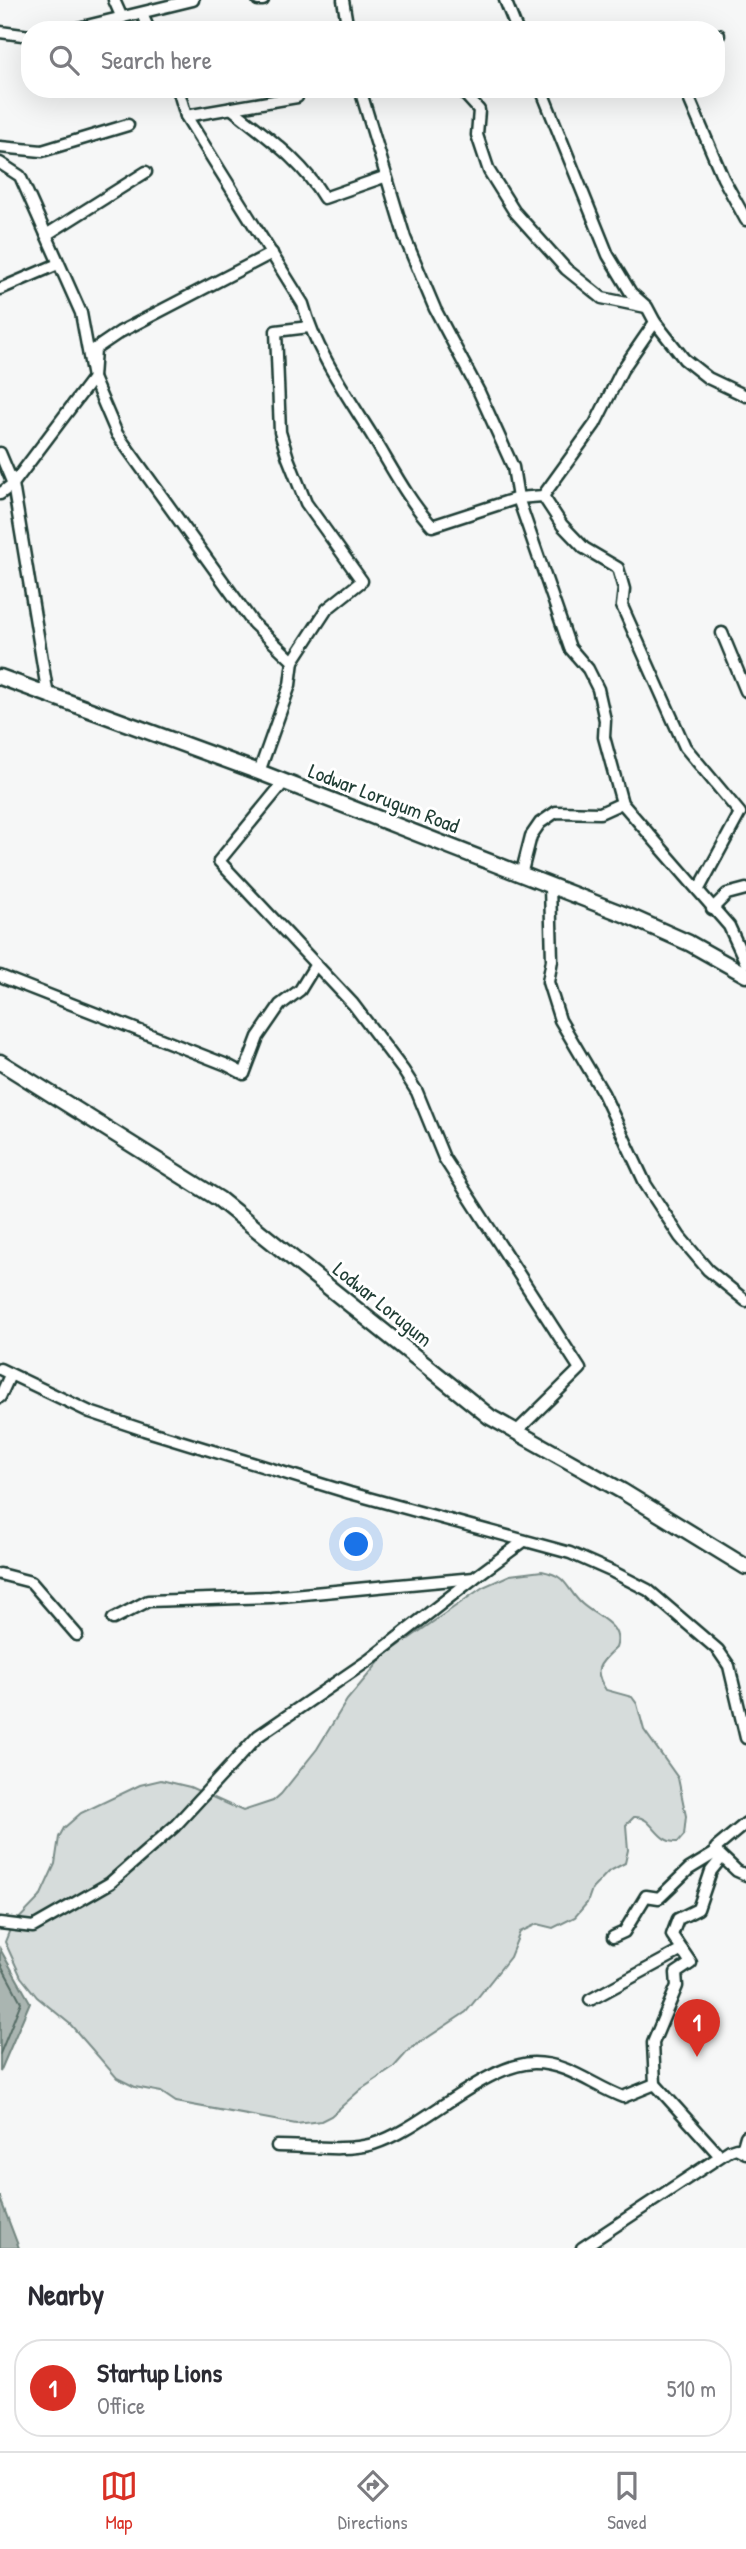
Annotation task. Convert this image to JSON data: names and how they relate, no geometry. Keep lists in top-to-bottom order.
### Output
{
  "streets": {
    "street": ["Lodwar Lorugum Road", "Lodwar Lorugum"]
  },
  "page": {
    "search": "Search here",
    "pins": "1",
    "heading": "Nearby",
    "list": [
      {
        "mark": "1",
        "name": "Startup Lions",
        "note": "Office",
        "value": "510 m"
      }
    ],
    "nav": ["Map", "Directions", "Saved"]
  }
}
